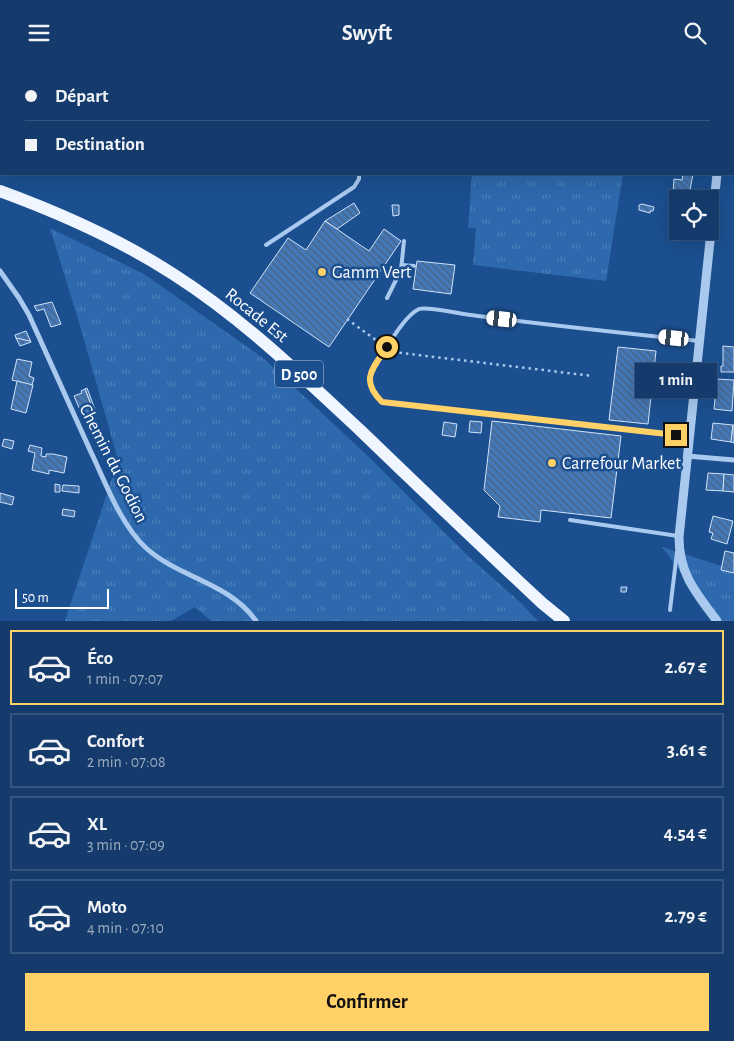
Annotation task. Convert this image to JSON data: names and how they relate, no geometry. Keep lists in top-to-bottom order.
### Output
{
  "streets": {
    "main road": ["Rocade Est", "D 500"],
    "street": ["Chemin du Godion"]
  },
  "crossings": [
    ["Rocade Est", "D 500"]
  ],
  "places": ["Gamm Vert", "Carrefour Market"],
  "scale_bar": "50 m",
  "page": {
    "header": "Swyft",
    "banner": ["Départ", "Destination"],
    "bubble": "1 min",
    "scale": "50 m",
    "list": [
      {
        "name": "Éco",
        "note": "1 min · 07:07",
        "value": "2.67 €"
      },
      {
        "name": "Confort",
        "note": "2 min · 07:08",
        "value": "3.61 €"
      },
      {
        "name": "XL",
        "note": "3 min · 07:09",
        "value": "4.54 €"
      },
      {
        "name": "Moto",
        "note": "4 min · 07:10",
        "value": "2.79 €"
      }
    ],
    "buttons": "Confirmer"
  }
}
